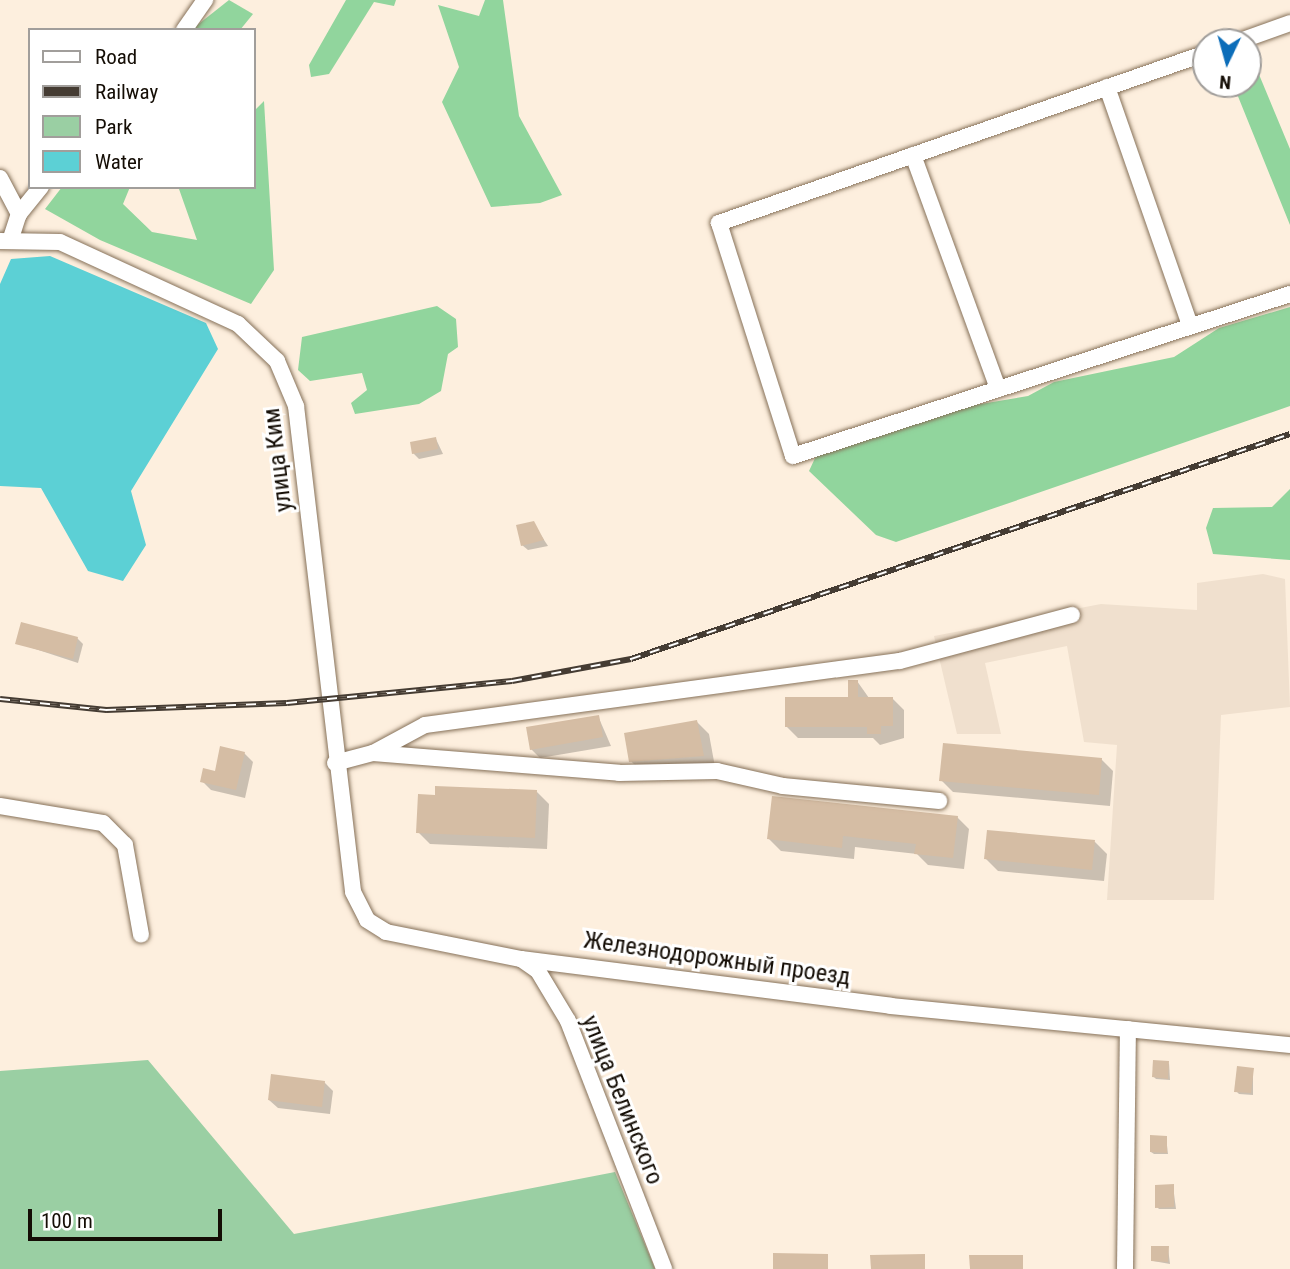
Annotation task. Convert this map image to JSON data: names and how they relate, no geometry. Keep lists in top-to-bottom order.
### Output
{
  "streets": {
    "street": ["улица Ким", "Железнодорожный проезд", "улица Белинского"]
  },
  "crossings": [
    ["улица Ким", "Железнодорожный проезд"],
    ["Железнодорожный проезд", "улица Белинского"]
  ],
  "legend": [
    "Road",
    "Railway",
    "Park",
    "Water"
  ],
  "scale_bar": "100 m",
  "north": "bottom"
}
